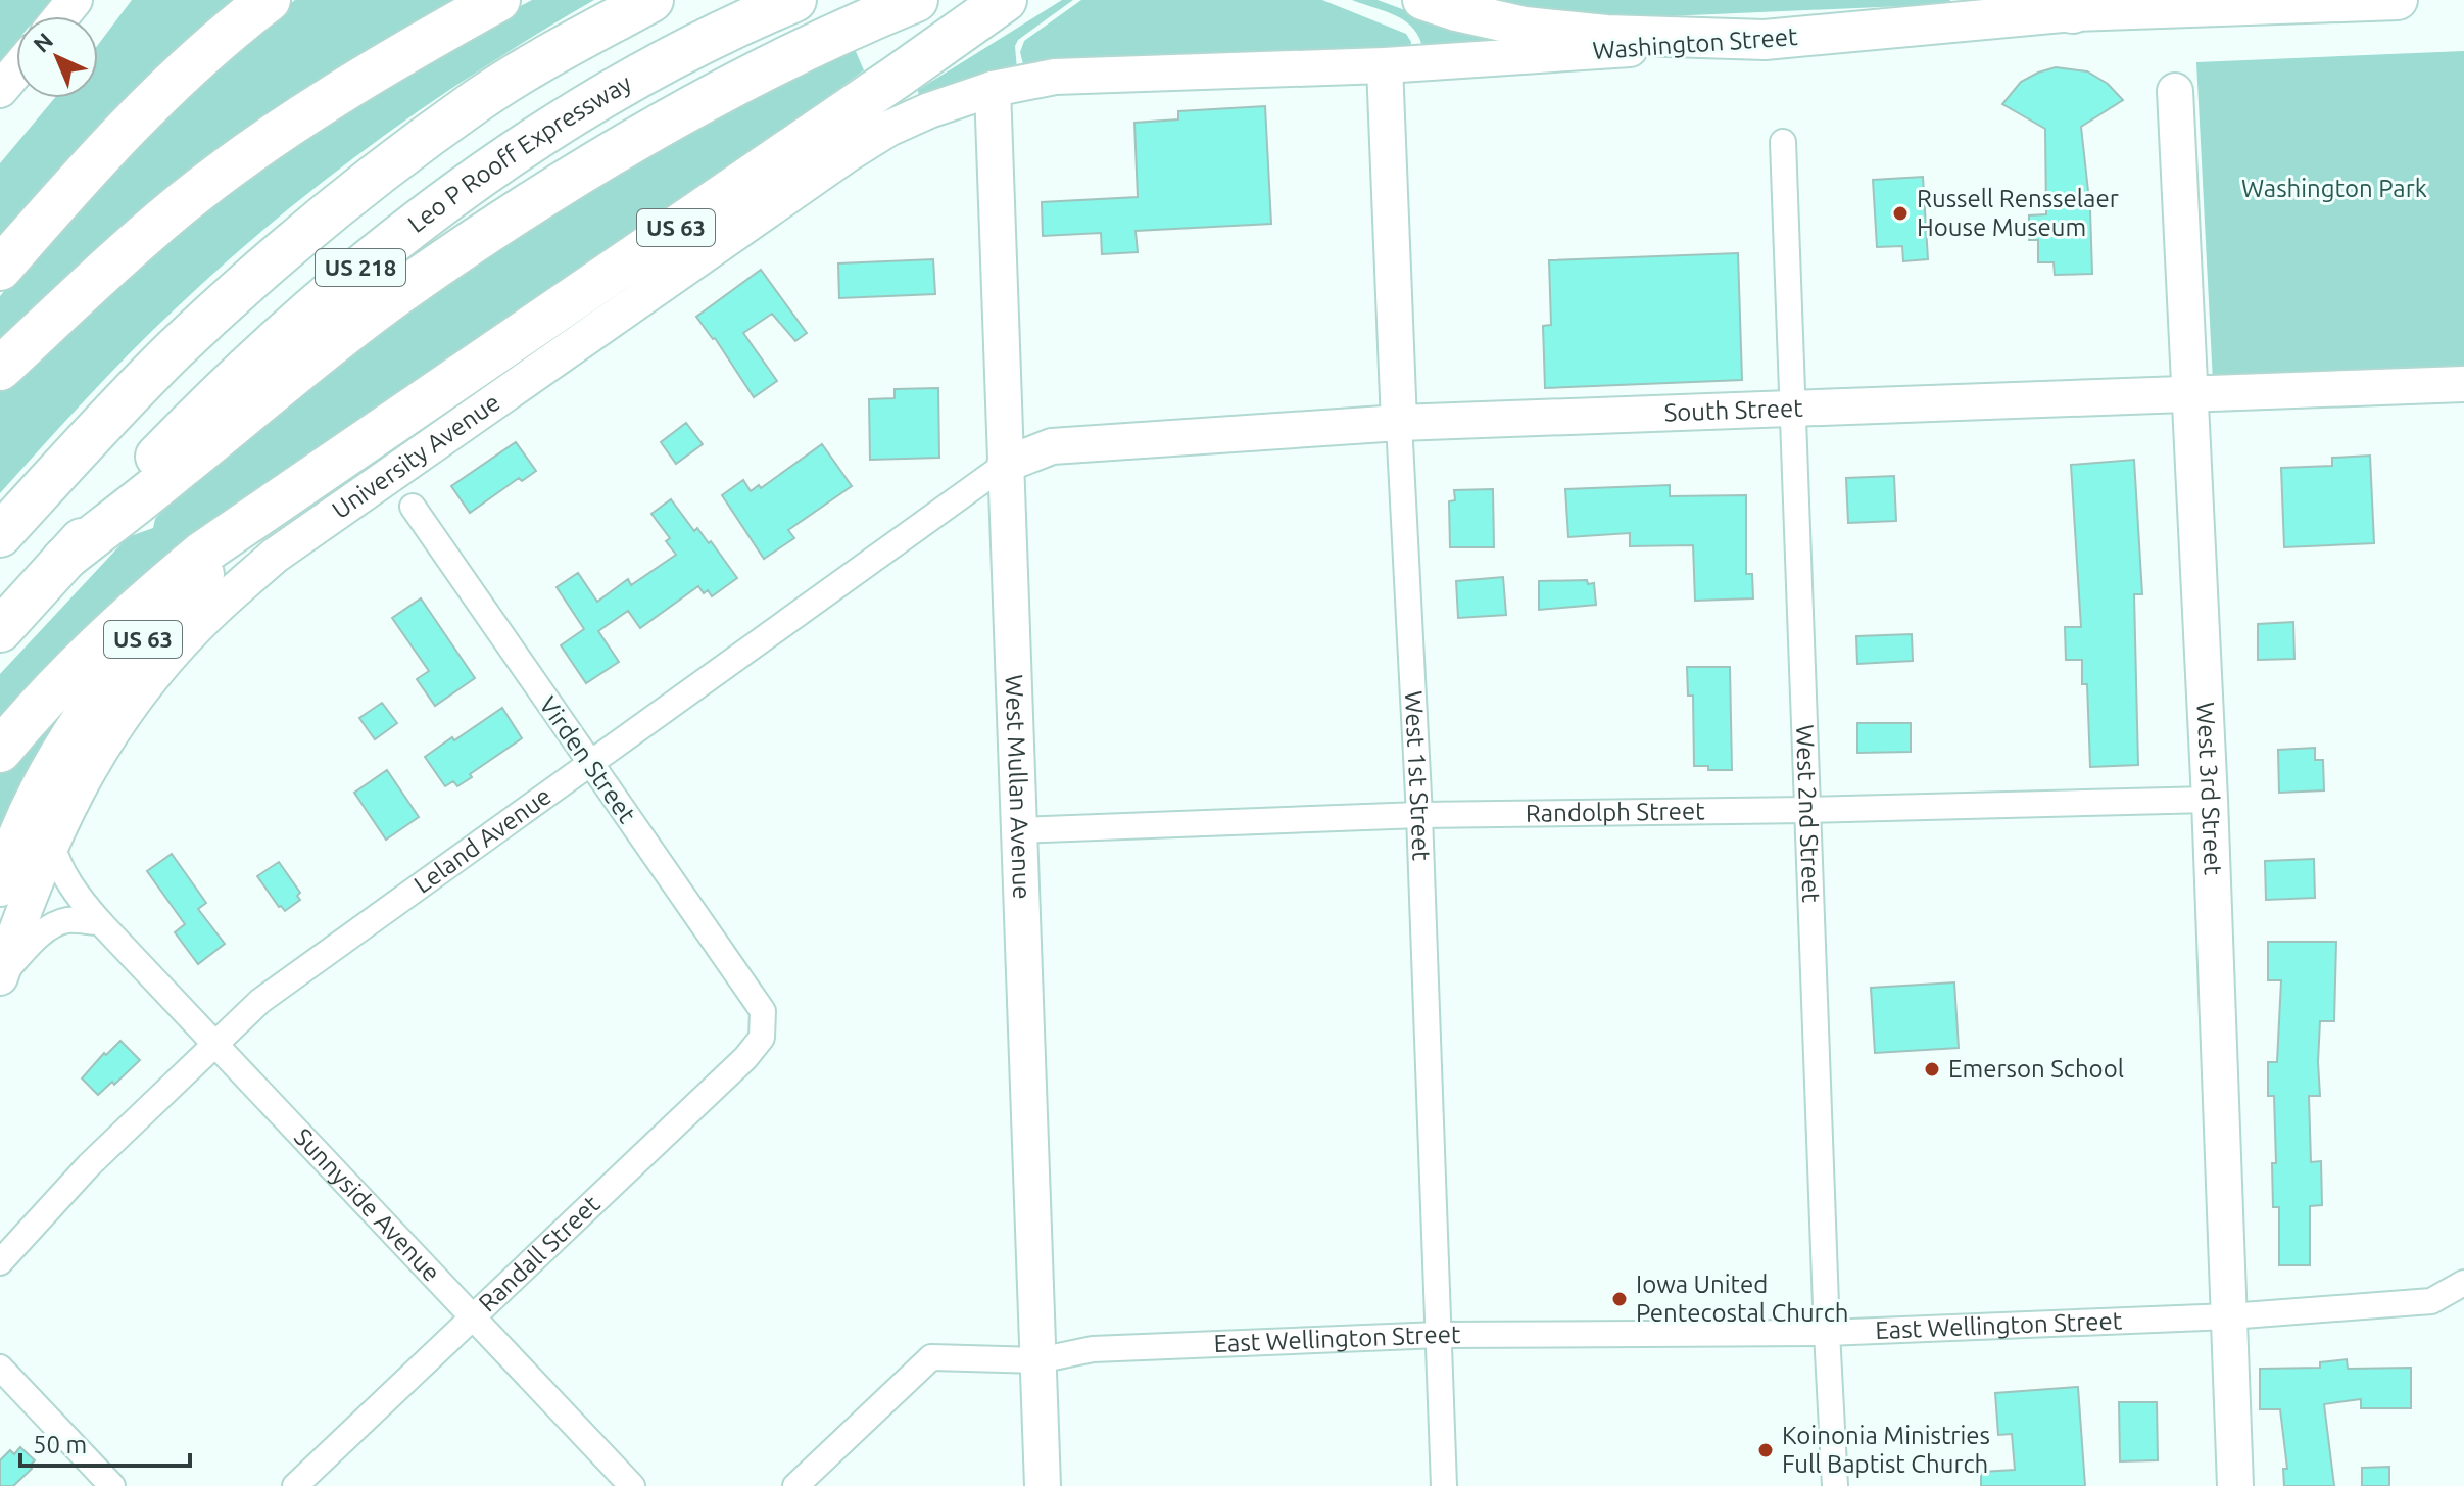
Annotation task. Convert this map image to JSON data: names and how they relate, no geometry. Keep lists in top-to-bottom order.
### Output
{
  "streets": {
    "highway": ["Leo P Rooff Expressway", "US 63", "US 218"],
    "main road": ["Washington Street"],
    "street": [
      "South Street",
      "University Avenue",
      "Virden Street",
      "West 1st Street",
      "West Mullan Avenue",
      "West 3rd Street",
      "Randolph Street",
      "West 2nd Street",
      "Leland Avenue",
      "Sunnyside Avenue",
      "Randall Street",
      "East Wellington Street"
    ]
  },
  "crossings": [
    ["Washington Street", "University Avenue"],
    ["Washington Street", "West 1st Street"],
    ["Washington Street", "West Mullan Avenue"],
    ["South Street", "West 1st Street"],
    ["South Street", "West Mullan Avenue"],
    ["South Street", "West 3rd Street"],
    ["South Street", "West 2nd Street"],
    ["South Street", "Leland Avenue"],
    ["University Avenue", "West Mullan Avenue"],
    ["University Avenue", "Sunnyside Avenue"],
    ["Virden Street", "Leland Avenue"],
    ["Virden Street", "Randall Street"],
    ["West 1st Street", "Randolph Street"],
    ["West 1st Street", "East Wellington Street"],
    ["West Mullan Avenue", "Randolph Street"],
    ["West Mullan Avenue", "Leland Avenue"],
    ["West Mullan Avenue", "East Wellington Street"],
    ["West 3rd Street", "Randolph Street"],
    ["West 3rd Street", "East Wellington Street"],
    ["Randolph Street", "West 2nd Street"],
    ["West 2nd Street", "East Wellington Street"],
    ["Leland Avenue", "Sunnyside Avenue"],
    ["Sunnyside Avenue", "Randall Street"]
  ],
  "parks": ["Washington Park"],
  "places": [
    "Russell Rensselaer House Museum",
    "Emerson School",
    "Iowa United Pentecostal Church",
    "Koinonia Ministries Full Baptist Church"
  ],
  "scale_bar": "50 m",
  "north": "top left"
}
